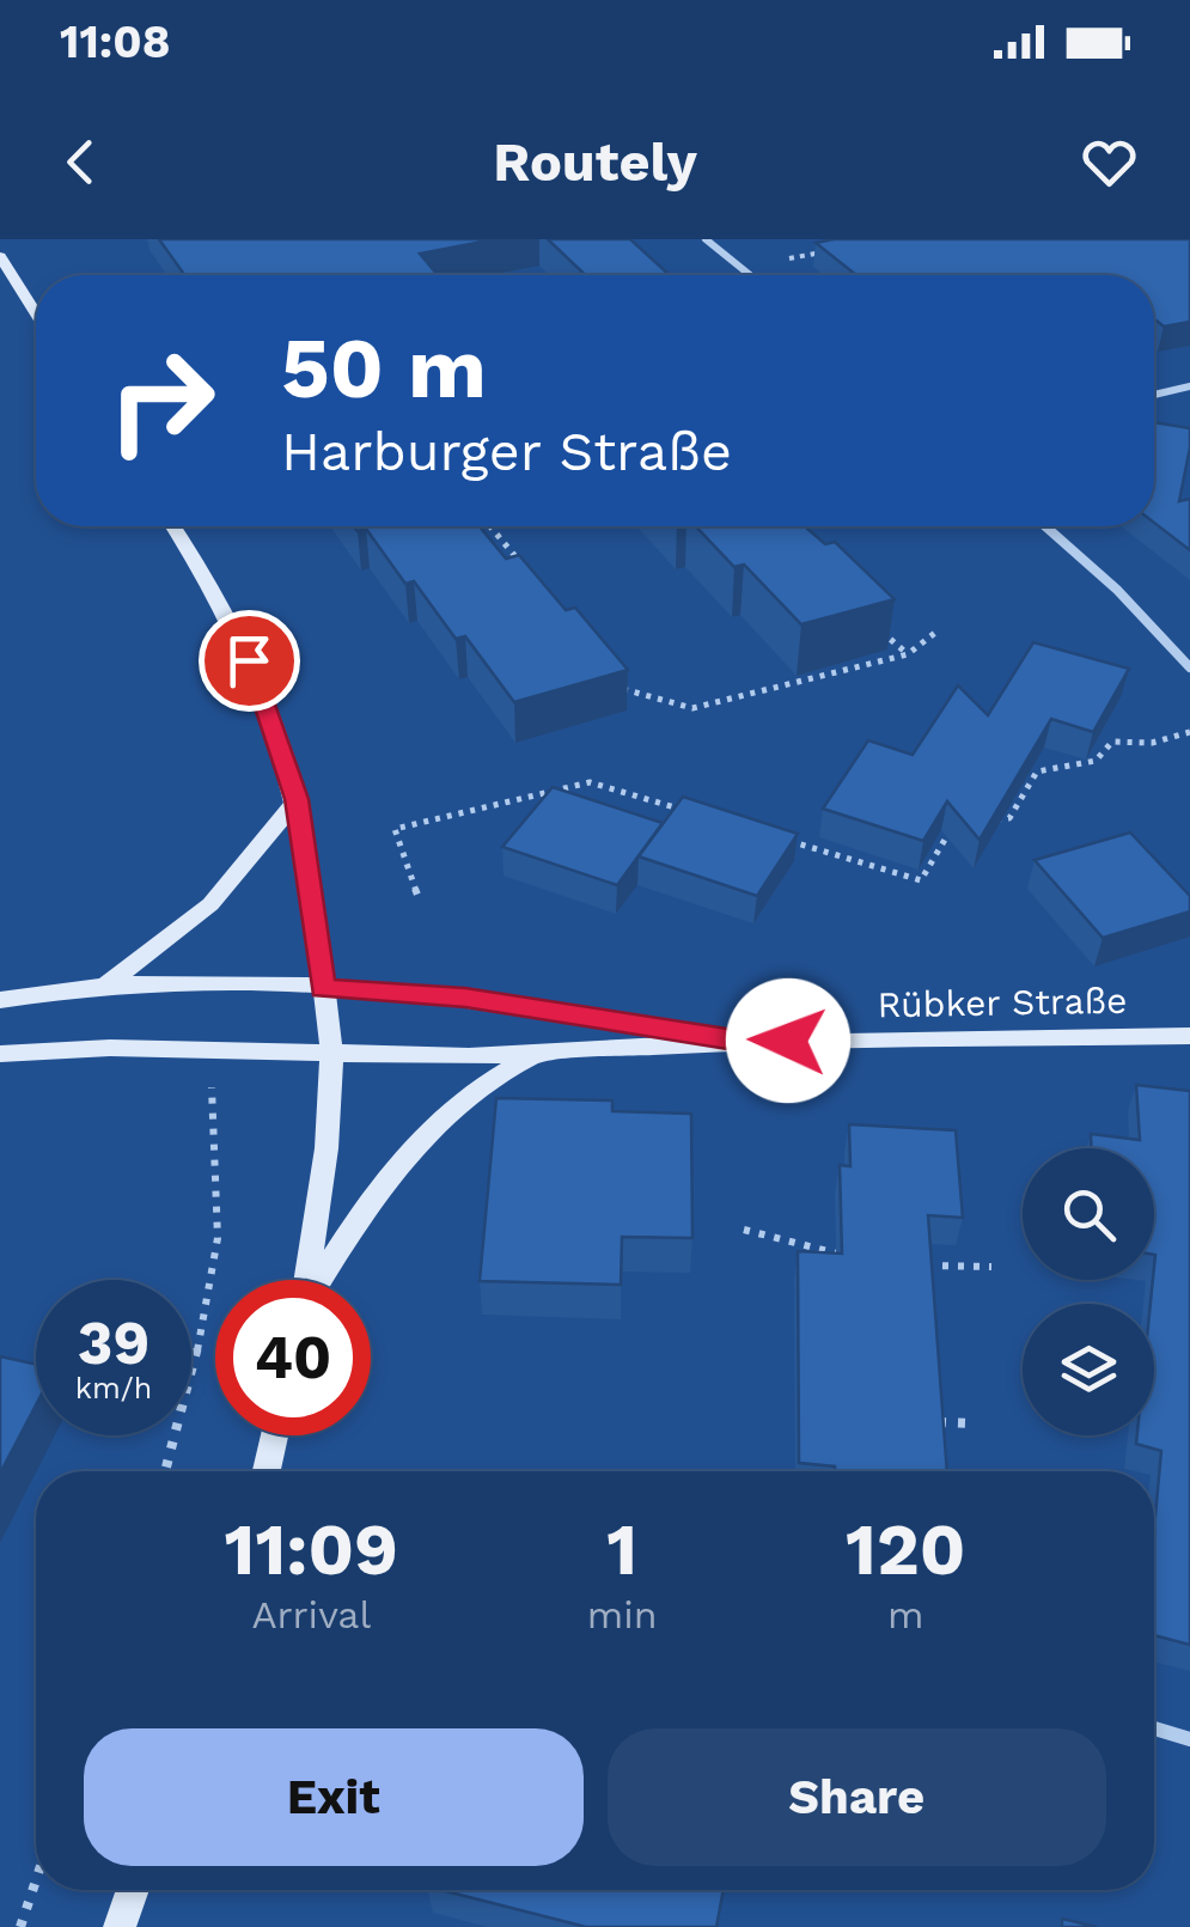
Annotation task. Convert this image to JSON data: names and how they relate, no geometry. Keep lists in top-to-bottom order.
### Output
{
  "streets": {
    "street": ["Rübker Straße"]
  },
  "page": {
    "status": "11:08",
    "header": "Routely",
    "turn": ["50 m", "Harburger Straße"],
    "speed": "39 km/h",
    "limit": "40",
    "eta": [
      "11:09",
      "Arrival",
      "1",
      "min",
      "120",
      "m"
    ],
    "buttons": ["Exit", "Share"]
  }
}
